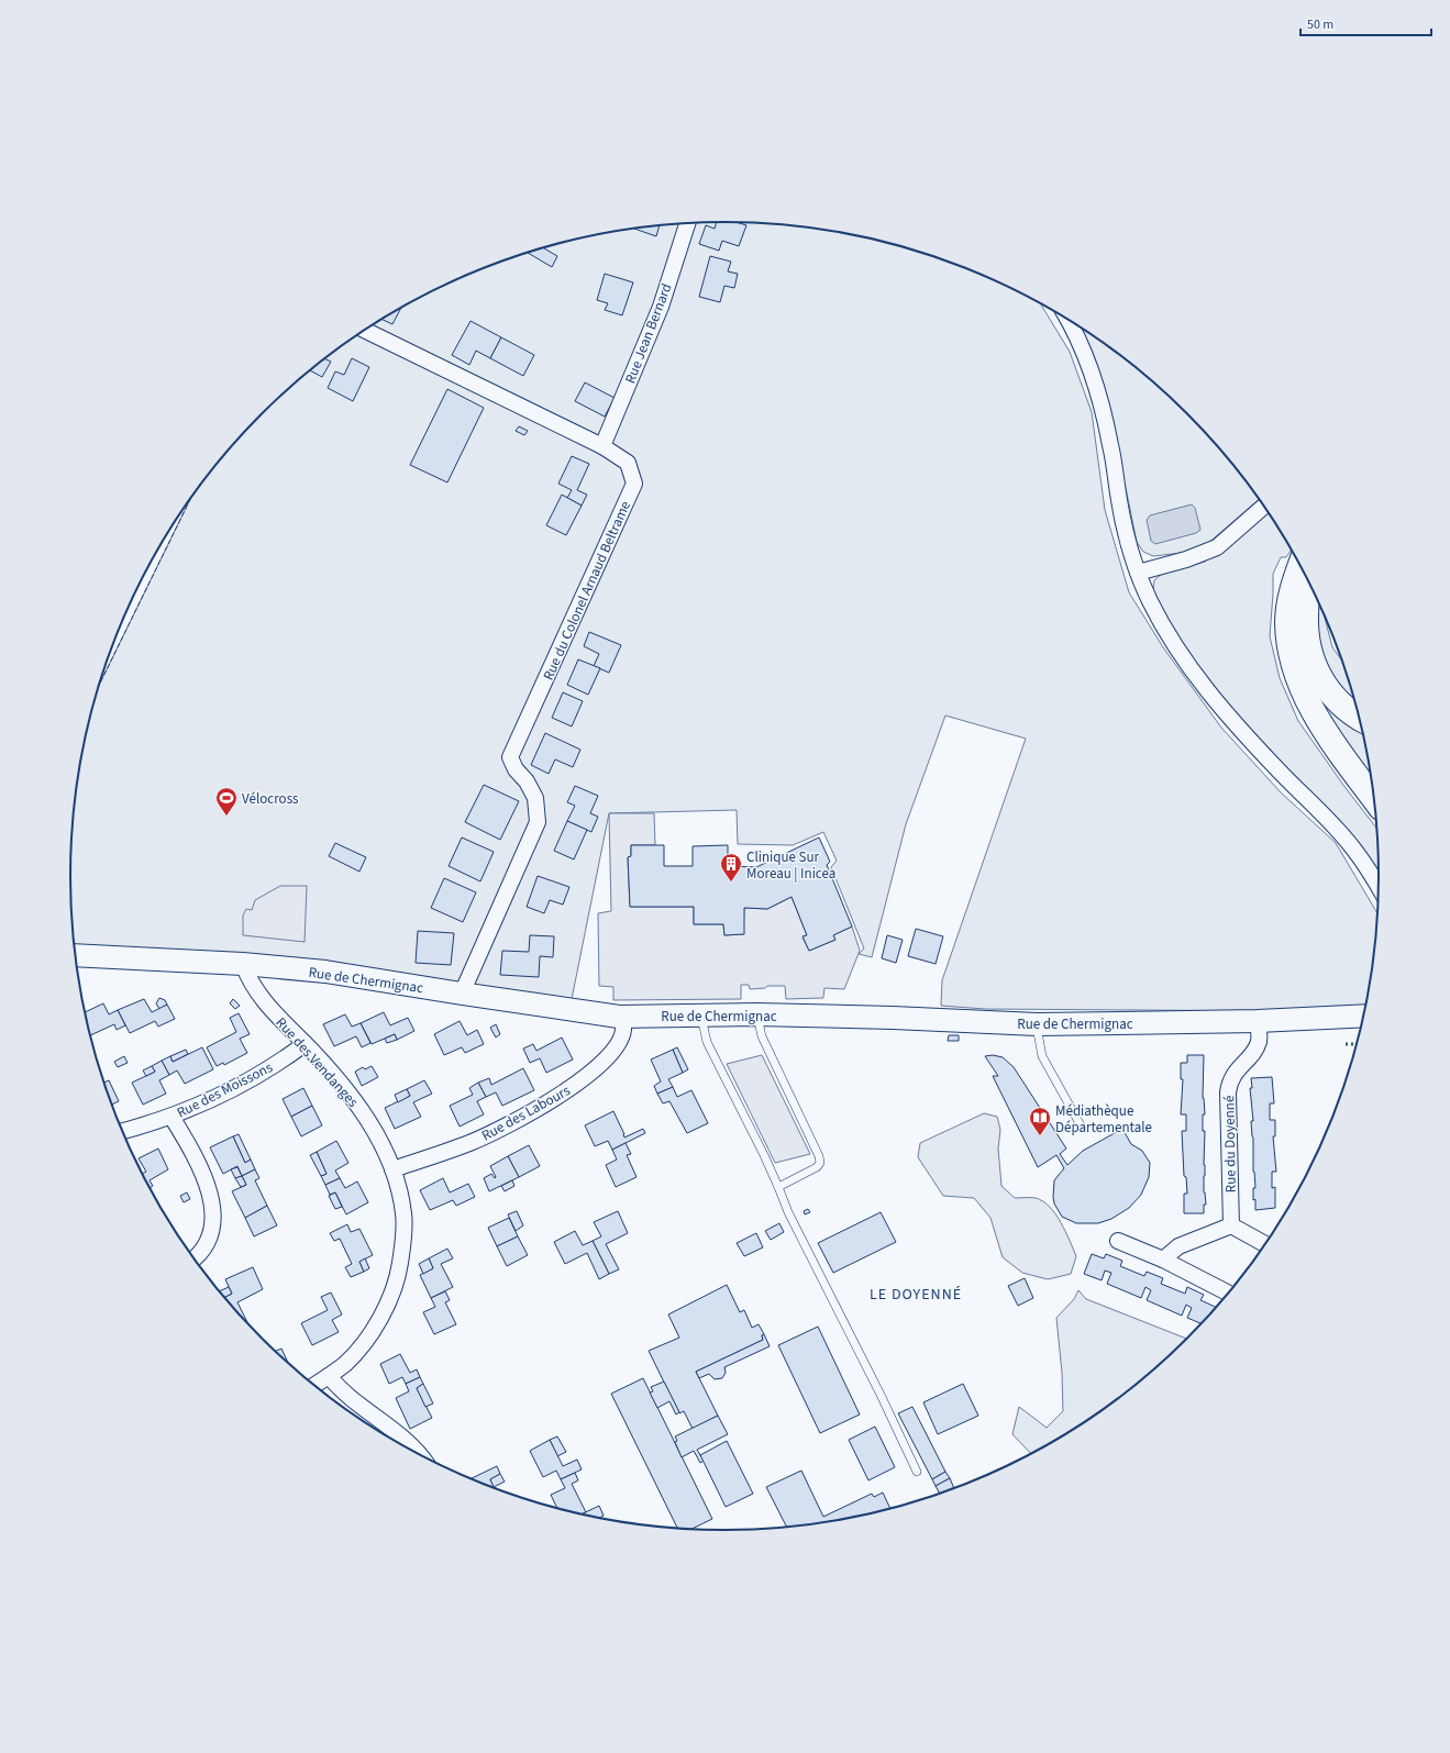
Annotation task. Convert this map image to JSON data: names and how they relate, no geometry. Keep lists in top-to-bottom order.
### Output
{
  "streets": {
    "street": [
      "Rue Jean Bernard",
      "Rue du Colonel Arnaud Beltrame",
      "Rue de Chermignac",
      "Rue des Vendanges",
      "Rue des Moissons",
      "Rue des Labours",
      "Rue du Doyenné"
    ]
  },
  "crossings": [
    ["Rue Jean Bernard", "Rue du Colonel Arnaud Beltrame"],
    ["Rue du Colonel Arnaud Beltrame", "Rue de Chermignac"],
    ["Rue de Chermignac", "Rue des Vendanges"],
    ["Rue de Chermignac", "Rue des Labours"],
    ["Rue de Chermignac", "Rue du Doyenné"],
    ["Rue des Vendanges", "Rue des Moissons"],
    ["Rue des Vendanges", "Rue des Labours"]
  ],
  "districts": ["LE DOYENNÉ"],
  "places": {
    "sports": ["Vélocross"],
    "building": ["Clinique Sur Moreau | Inicea"],
    "library": ["Médiathèque Départementale"]
  },
  "scale_bar": "50 m"
}
